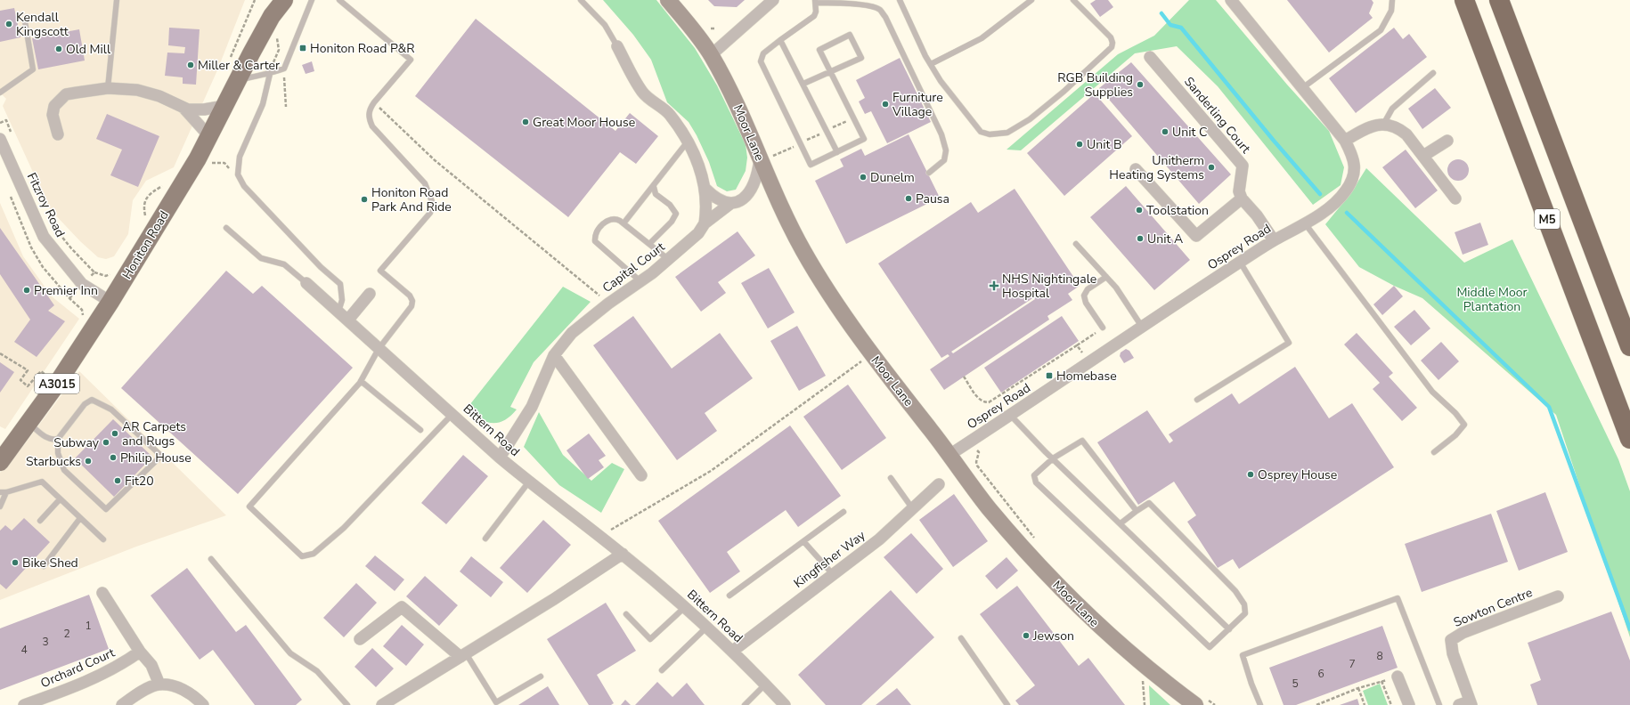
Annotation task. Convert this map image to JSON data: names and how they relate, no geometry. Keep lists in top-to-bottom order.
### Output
{
  "streets": {
    "highway": ["M5"],
    "main road": ["Moor Lane", "Honiton Road", "A3015"],
    "street": [
      "Sanderling Court",
      "Fitzroy Road",
      "Osprey Road",
      "Capital Court",
      "Bittern Road",
      "Kingfisher Way",
      "Sowton Centre",
      "Orchard Court"
    ]
  },
  "crossings": [
    ["Moor Lane", "Osprey Road"],
    ["Moor Lane", "Capital Court"],
    ["Fitzroy Road", "Honiton Road"],
    ["Capital Court", "Bittern Road"],
    ["Bittern Road", "Kingfisher Way"]
  ],
  "parks": ["Middle Moor Plantation"],
  "places": {
    "other": [
      "Kendall Kingscott",
      "Old Mill",
      "Miller & Carter",
      "RGB Building Supplies",
      "Furniture Village",
      "Great Moor House",
      "Unit C",
      "Unit B",
      "Unitherm Heating Systems",
      "Dunelm",
      "Pausa",
      "Honiton Road Park And Ride",
      "Toolstation",
      "Unit A",
      "Premier Inn",
      "AR Carpets and Rugs",
      "Subway",
      "Philip House",
      "Starbucks",
      "Osprey House",
      "Fit20",
      "Bike Shed",
      "Jewson"
    ],
    "transit": ["Honiton Road P&R", "Homebase"],
    "health": ["NHS Nightingale Hospital"]
  },
  "house_numbers": [
    "1",
    "2",
    "3",
    "4",
    "8",
    "7",
    "6",
    "5"
  ]
}
